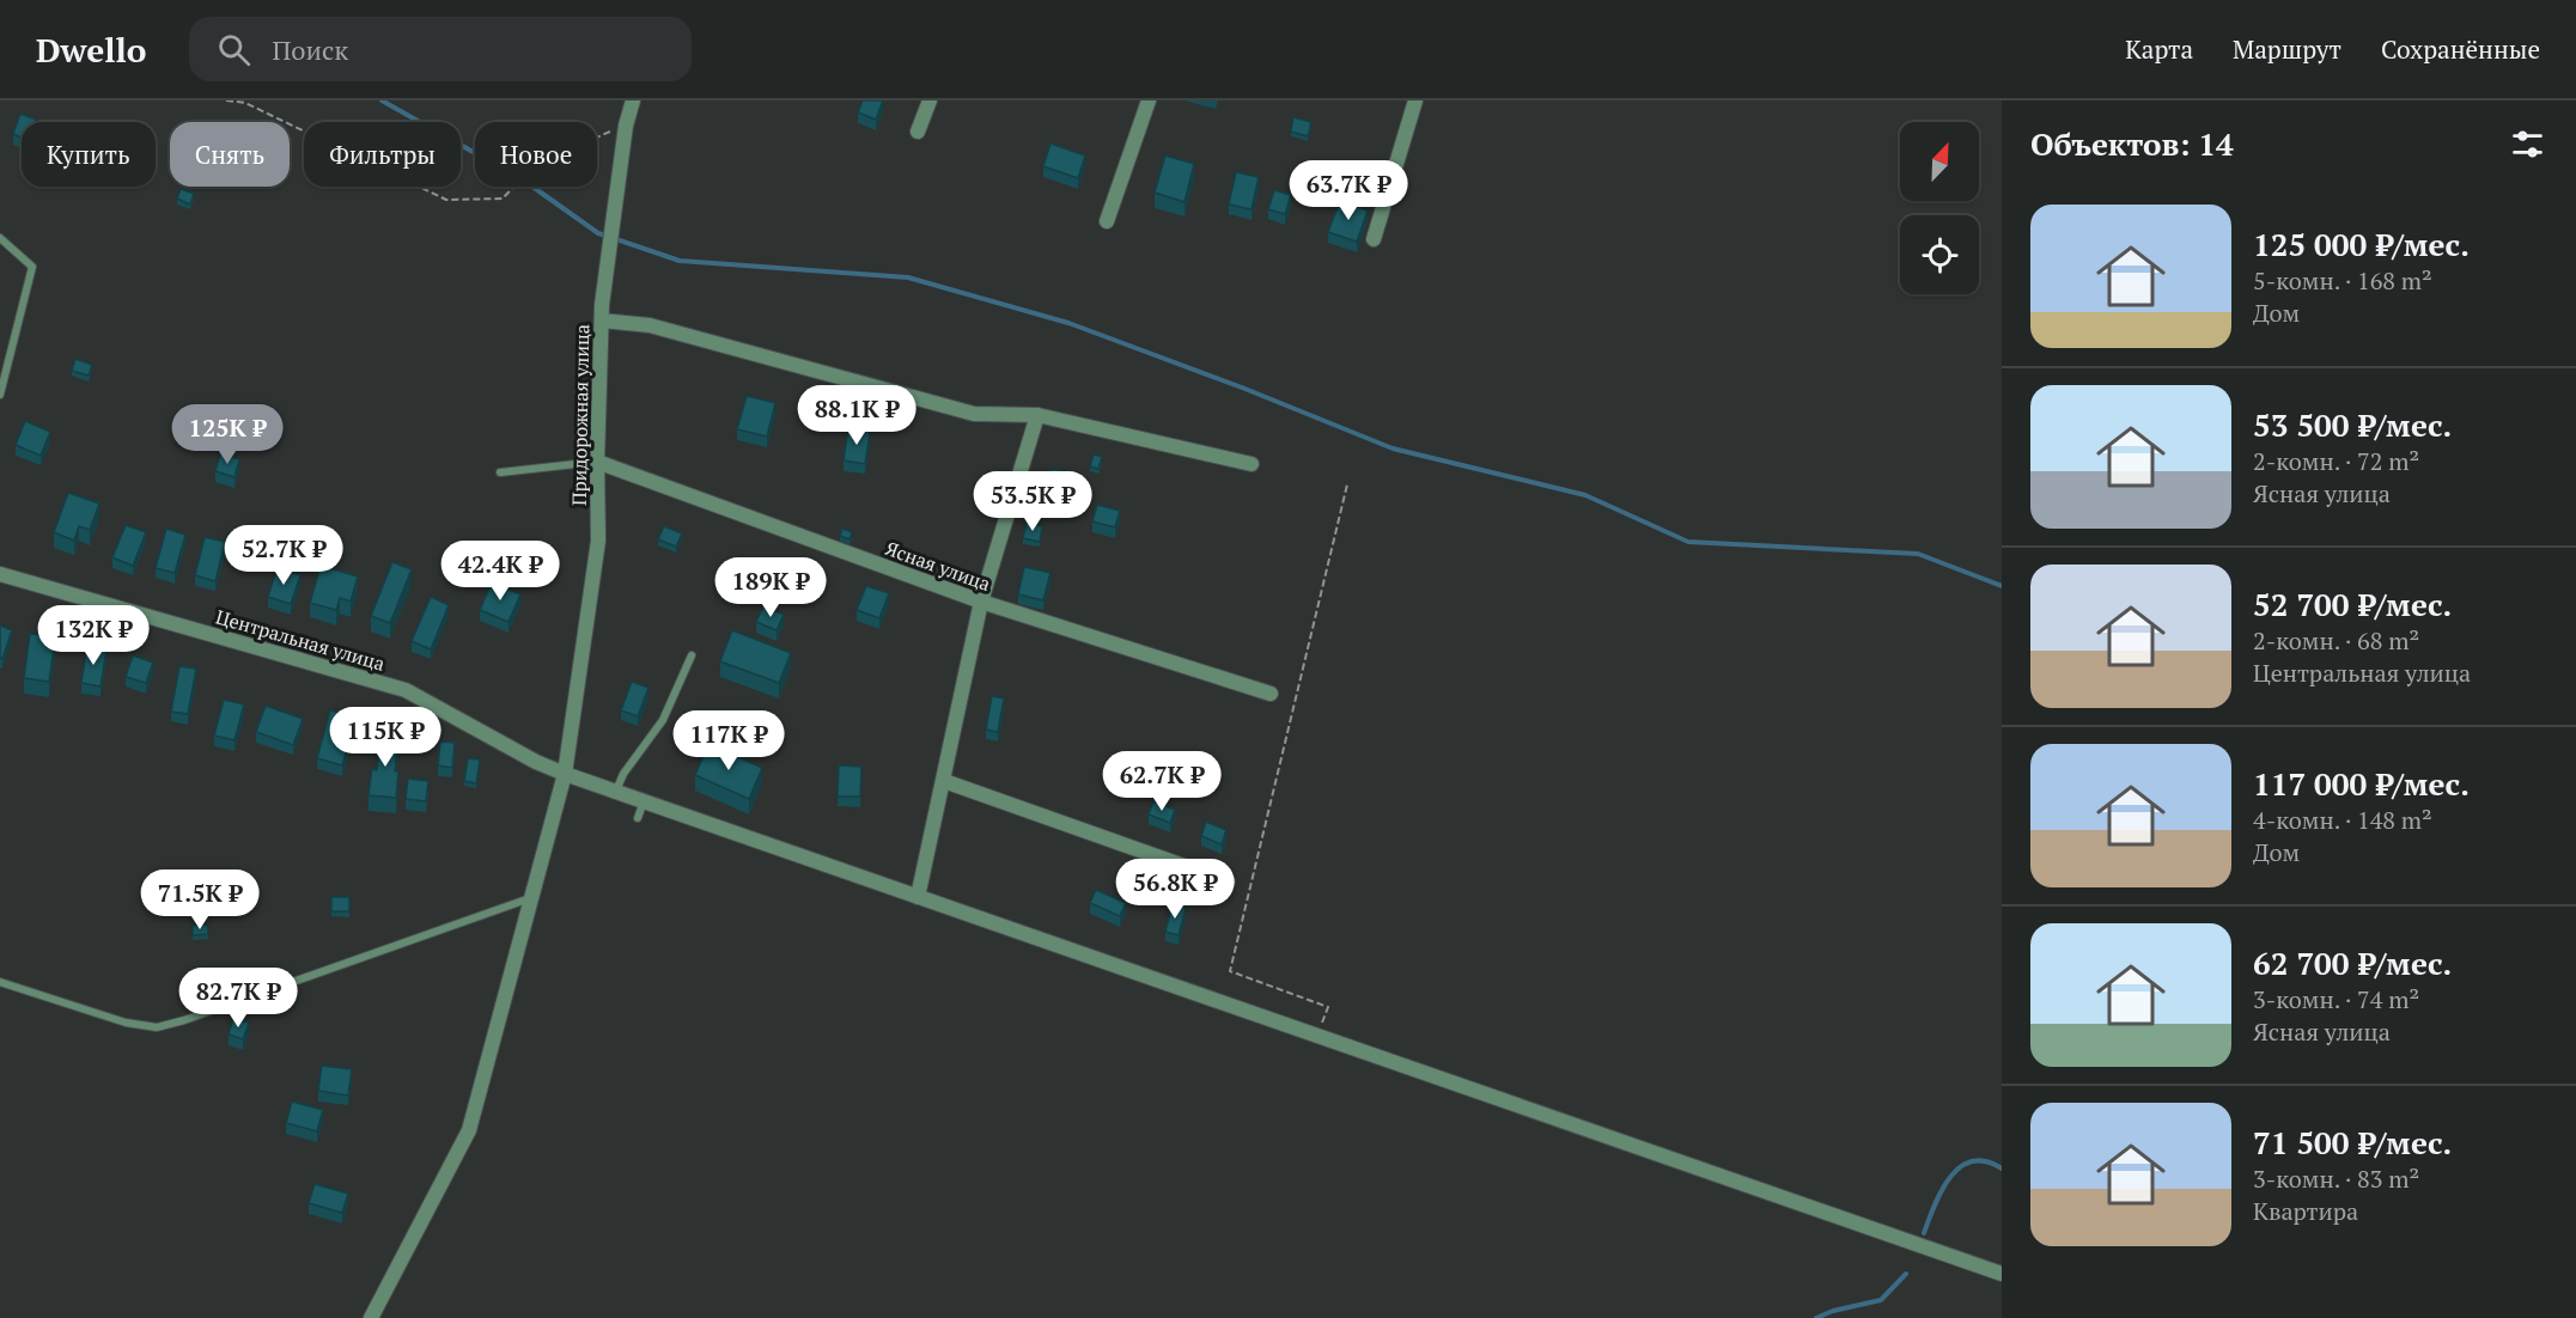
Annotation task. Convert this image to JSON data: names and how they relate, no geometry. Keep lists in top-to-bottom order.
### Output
{
  "streets": {
    "street": ["Придорожная улица", "Ясная улица", "Центральная улица"]
  },
  "crossings": [
    ["Придорожная улица", "Ясная улица"],
    ["Придорожная улица", "Центральная улица"]
  ],
  "north": "top right",
  "page": {
    "header": "Dwello",
    "search": "Поиск",
    "nav": ["Карта", "Маршрут", "Сохранённые"],
    "heading": "Объектов: 14",
    "chip": [
      "Купить",
      "Снять",
      "Фильтры",
      "Новое"
    ],
    "price": [
      "63.7K ₽",
      "88.1K ₽",
      "125K ₽",
      "53.5K ₽",
      "52.7K ₽",
      "42.4K ₽",
      "189K ₽",
      "132K ₽",
      "115K ₽",
      "117K ₽",
      "62.7K ₽",
      "56.8K ₽",
      "71.5K ₽",
      "82.7K ₽"
    ],
    "list": [
      {
        "name": "125 000 ₽/мес.",
        "note": "5-комн. · 168 m² · Дом"
      },
      {
        "name": "53 500 ₽/мес.",
        "note": "2-комн. · 72 m² · Ясная улица"
      },
      {
        "name": "52 700 ₽/мес.",
        "note": "2-комн. · 68 m² · Центральная улица"
      },
      {
        "name": "117 000 ₽/мес.",
        "note": "4-комн. · 148 m² · Дом"
      },
      {
        "name": "62 700 ₽/мес.",
        "note": "3-комн. · 74 m² · Ясная улица"
      },
      {
        "name": "71 500 ₽/мес.",
        "note": "3-комн. · 83 m² · Квартира"
      }
    ]
  }
}
